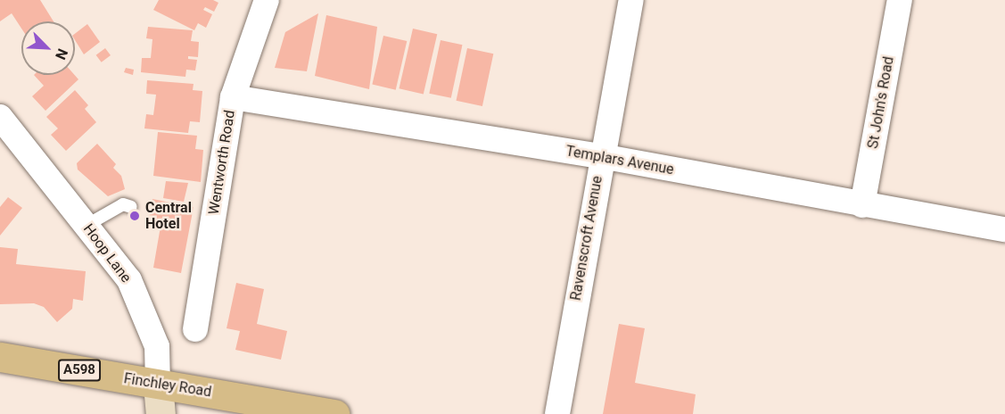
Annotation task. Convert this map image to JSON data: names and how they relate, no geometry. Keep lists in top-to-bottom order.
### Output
{
  "streets": {
    "main road": ["A598", "Finchley Road"],
    "street": [
      "St John's Road",
      "Templars Avenue",
      "Wentworth Road",
      "Ravenscroft Avenue",
      "Hoop Lane"
    ]
  },
  "crossings": [
    ["St John's Road", "Templars Avenue"],
    ["Templars Avenue", "Wentworth Road"],
    ["Templars Avenue", "Ravenscroft Avenue"],
    ["Hoop Lane", "Finchley Road"]
  ],
  "places": ["Central Hotel"],
  "north": "bottom right"
}
